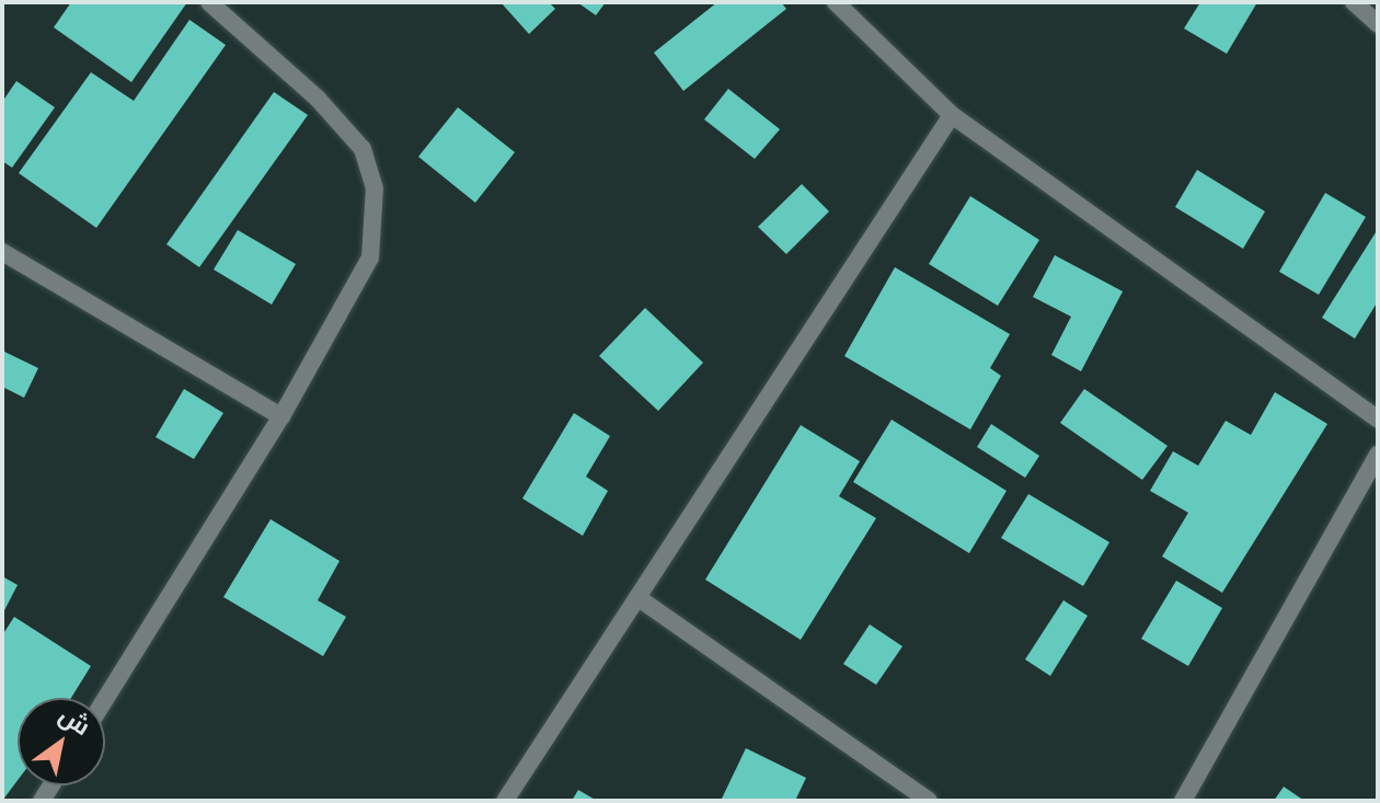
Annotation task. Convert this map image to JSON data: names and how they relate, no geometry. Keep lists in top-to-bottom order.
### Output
{
  "north": "top right"
}
